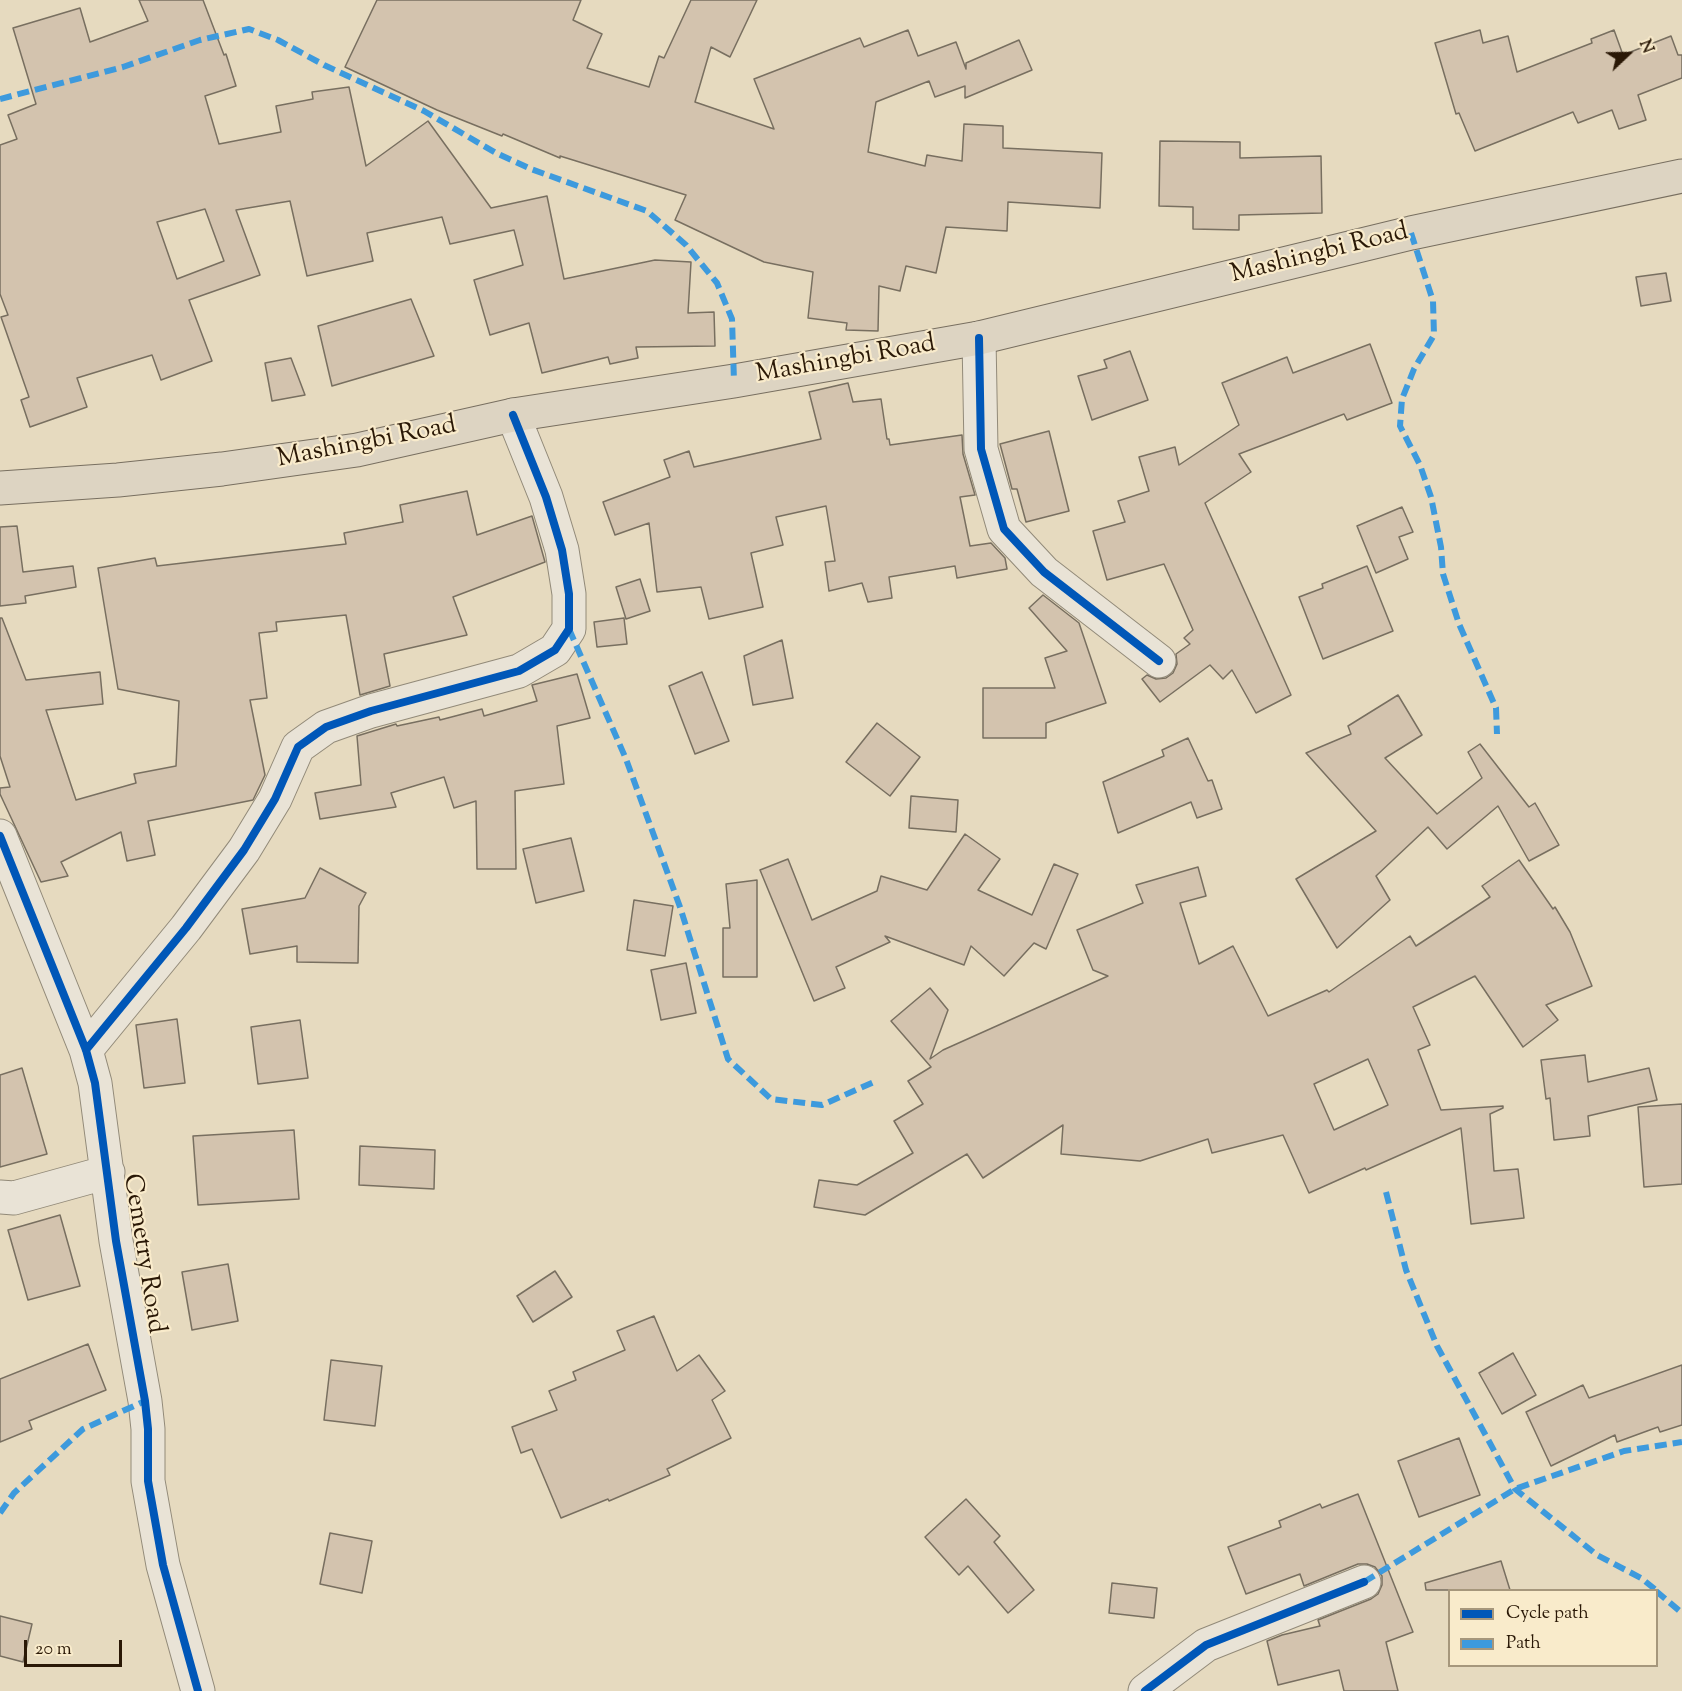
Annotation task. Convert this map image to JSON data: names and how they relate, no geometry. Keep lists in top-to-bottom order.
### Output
{
  "streets": {
    "main road": ["Mashingbi Road"],
    "street": ["Cemetry Road"]
  },
  "legend": ["Cycle path", "Path"],
  "scale_bar": "20 m",
  "north": "right"
}
